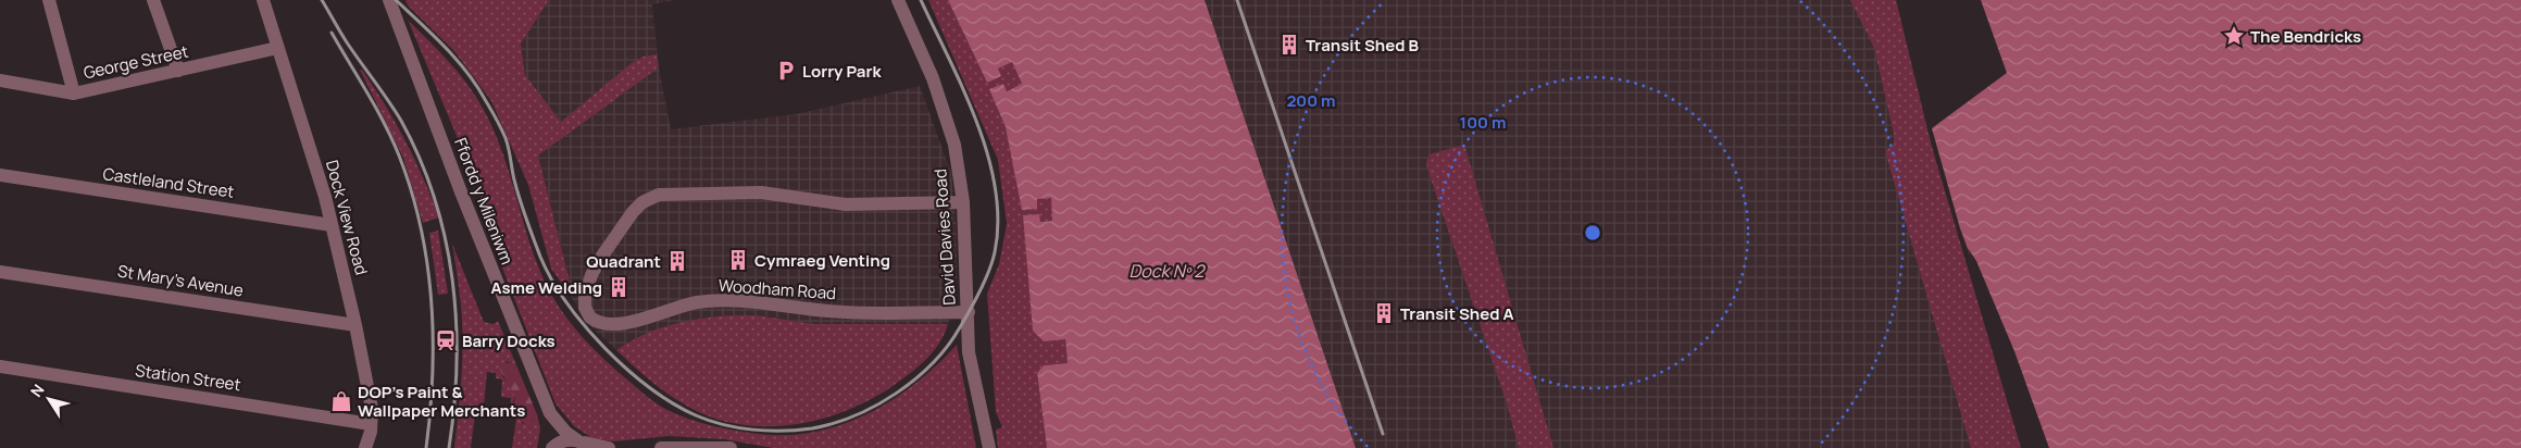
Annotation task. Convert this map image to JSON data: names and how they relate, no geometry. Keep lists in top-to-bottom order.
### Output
{
  "streets": {
    "street": [
      "George Street",
      "Castleland Street",
      "Ffordd y Mileniwm",
      "Dock View Road",
      "David Davies Road",
      "St Mary's Avenue",
      "Woodham Road",
      "Station Street"
    ]
  },
  "crossings": [
    ["George Street", "Dock View Road"],
    ["Castleland Street", "Dock View Road"],
    ["Dock View Road", "St Mary's Avenue"],
    ["Dock View Road", "Station Street"],
    ["David Davies Road", "Woodham Road"]
  ],
  "water": ["Dock Nº 2"],
  "places": {
    "place": ["The Bendricks"],
    "building": [
      "Transit Shed B",
      "Cymraeg Venting",
      "Quadrant",
      "Asme Welding",
      "Transit Shed A"
    ],
    "parking": ["Lorry Park"],
    "station": ["Barry Docks"],
    "shop": ["DOP's Paint & Wallpaper Merchants"]
  },
  "north": "top left",
  "rings": ["200 m", "100 m"]
}
